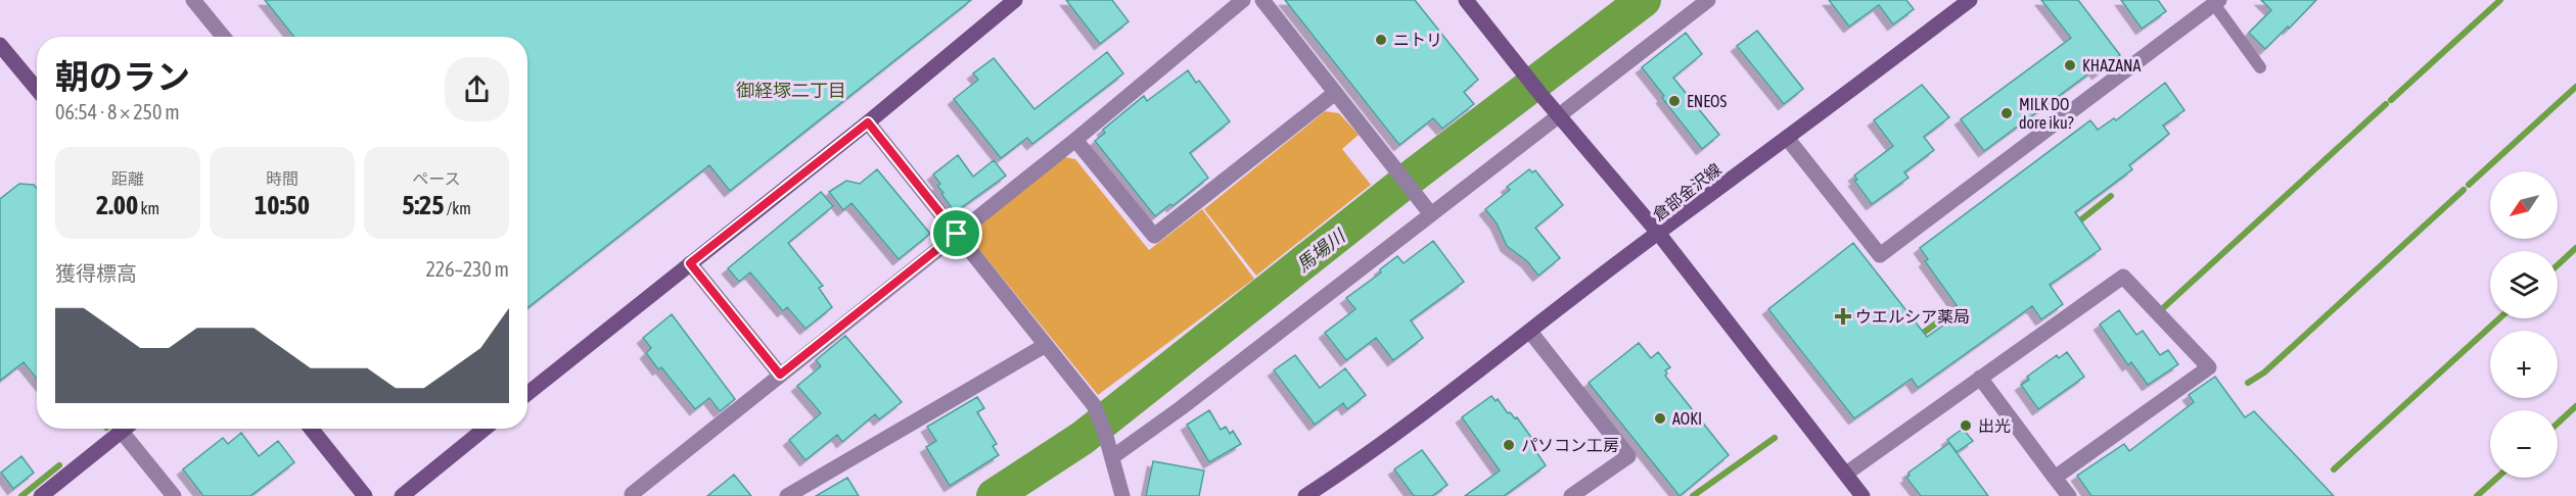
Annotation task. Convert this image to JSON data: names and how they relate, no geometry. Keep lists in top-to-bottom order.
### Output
{
  "streets": {
    "street": ["倉部金沢線"]
  },
  "districts": ["御経塚二丁目"],
  "water": ["馬場川"],
  "places": {
    "other": [
      "ニトリ",
      "KHAZANA",
      "ENEOS",
      "MILK DO dore iku?",
      "AOKI",
      "出光",
      "パソコン工房"
    ],
    "health": ["ウエルシア薬局"]
  },
  "north": "bottom left",
  "page": {
    "heading": ["朝のラン", "06:54 · 8 × 250 m"],
    "stats": [
      ["距離", "2.00 km"],
      ["時間", "10:50"],
      ["ペース", "5:25 /km"]
    ],
    "map_buttons": ["+", "−"],
    "chart": ["獲得標高", "226–230 m"]
  }
}
